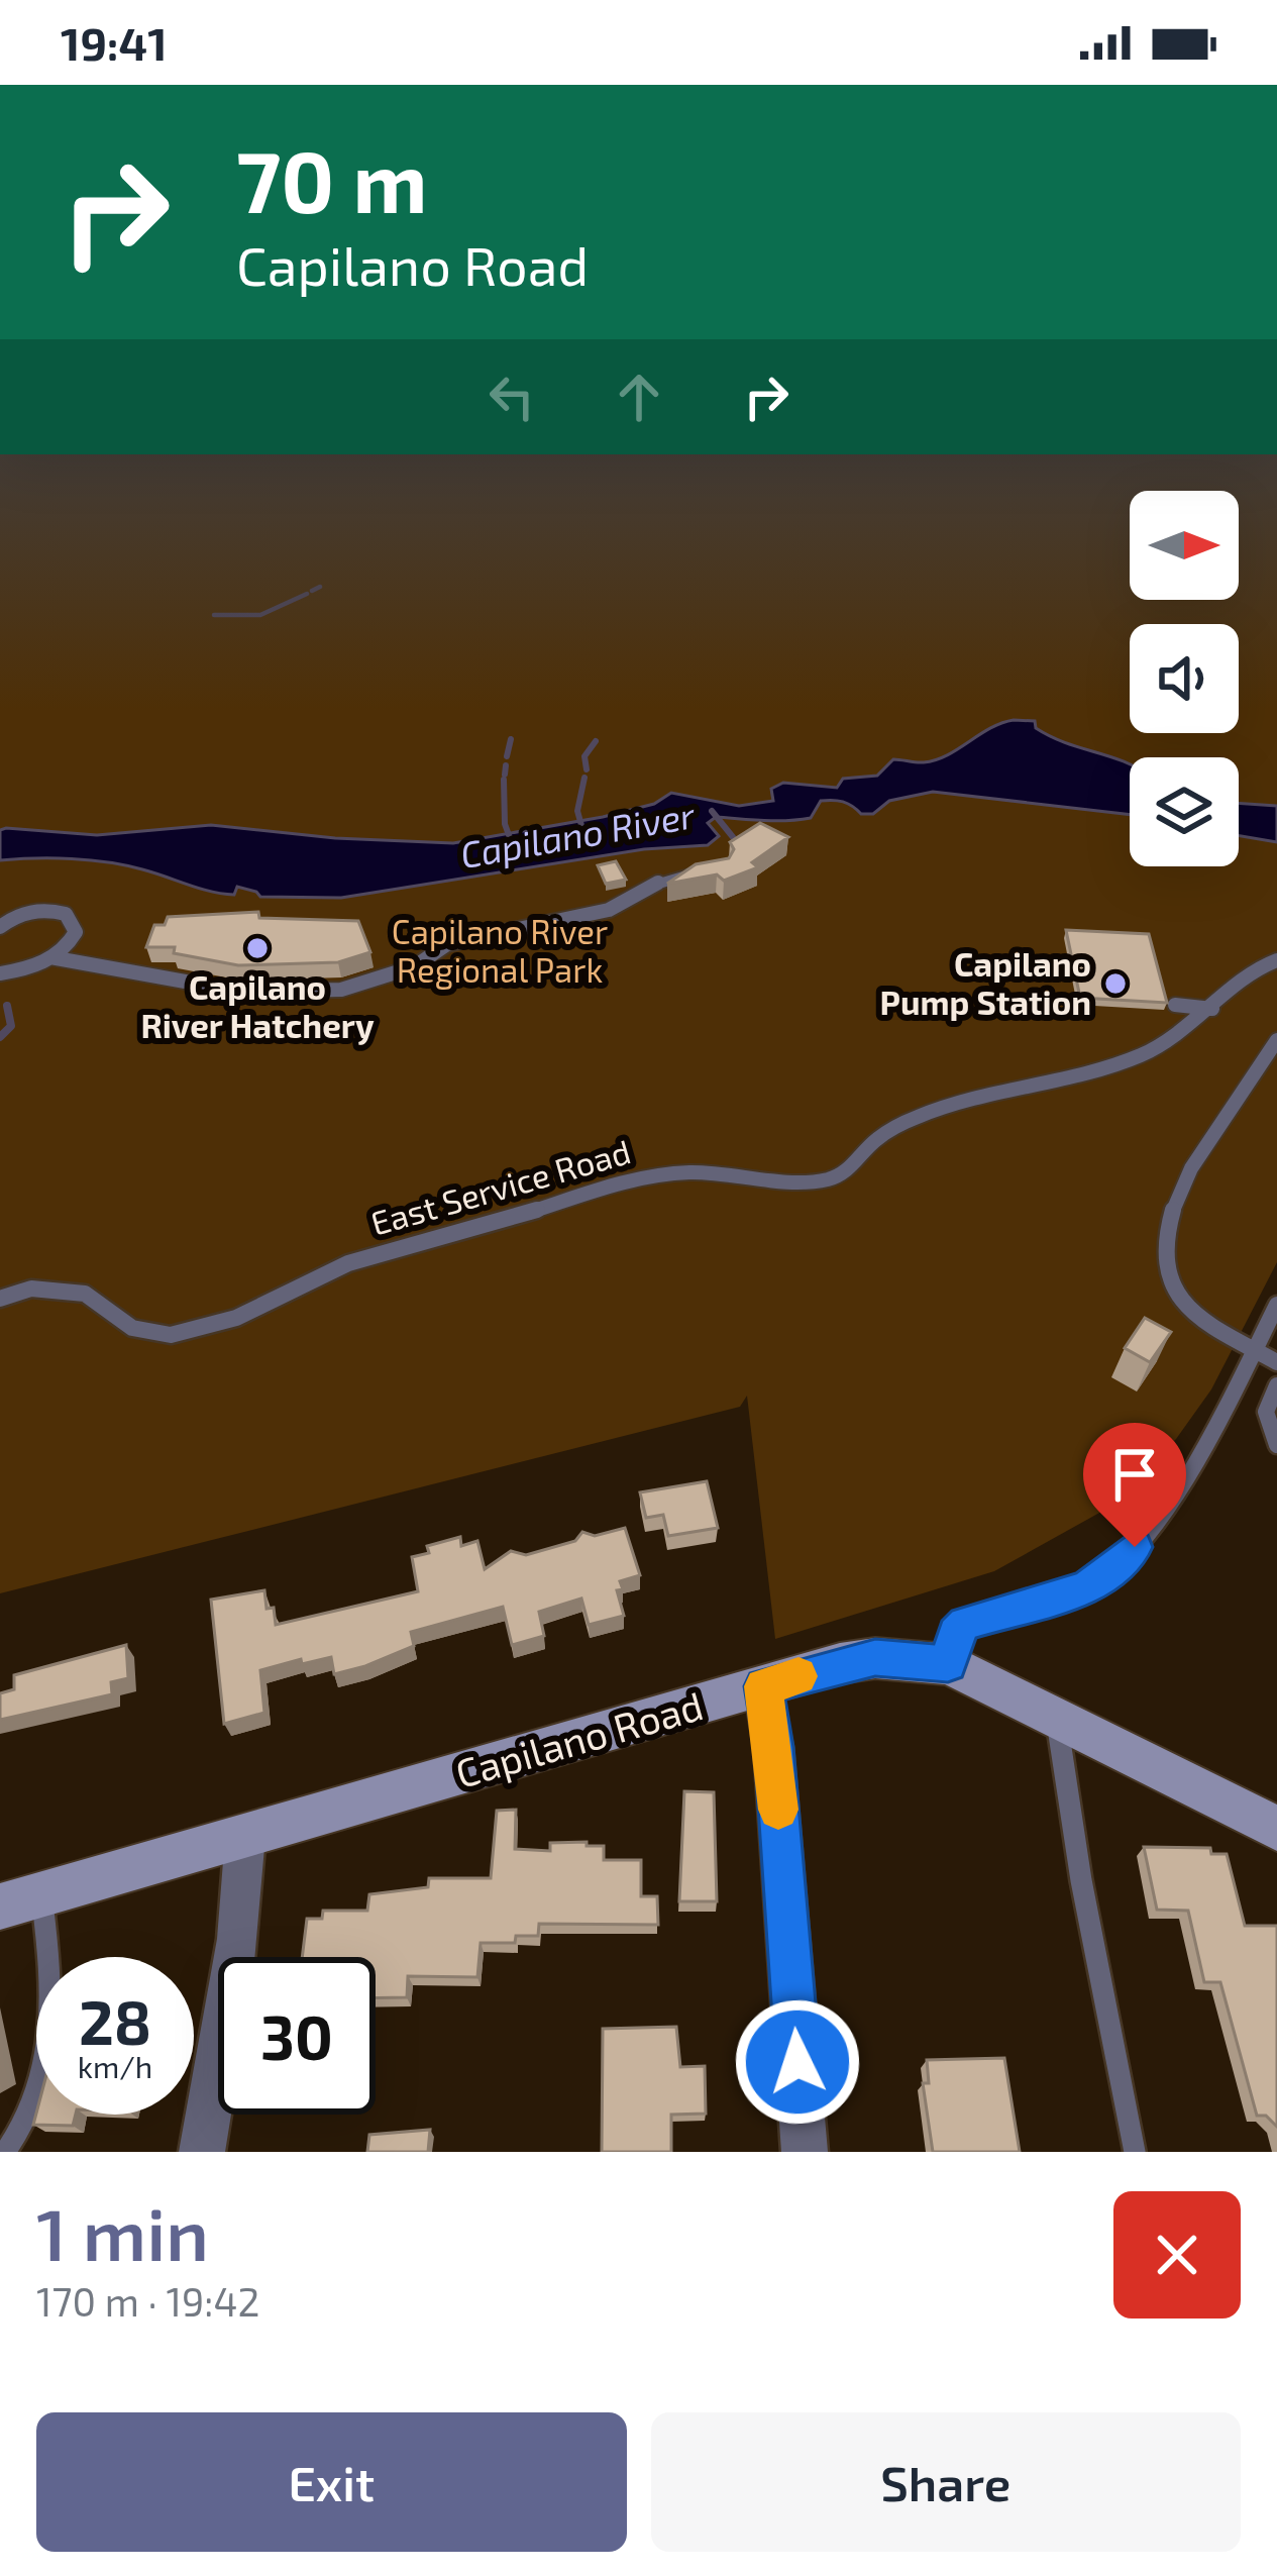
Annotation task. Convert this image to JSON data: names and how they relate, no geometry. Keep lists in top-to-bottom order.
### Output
{
  "streets": {
    "main road": ["Capilano Road"],
    "lane": ["East Service Road"]
  },
  "water": ["Capilano River"],
  "parks": ["Capilano River Regional Park"],
  "places": ["Capilano River Hatchery", "Capilano Pump Station"],
  "north": "right",
  "page": {
    "status": "19:41",
    "turn": ["70 m", "Capilano Road"],
    "speed": "28 km/h",
    "limit": "30",
    "heading": ["1 min", "170 m · 19:42"],
    "buttons": ["Exit", "Share"]
  }
}
